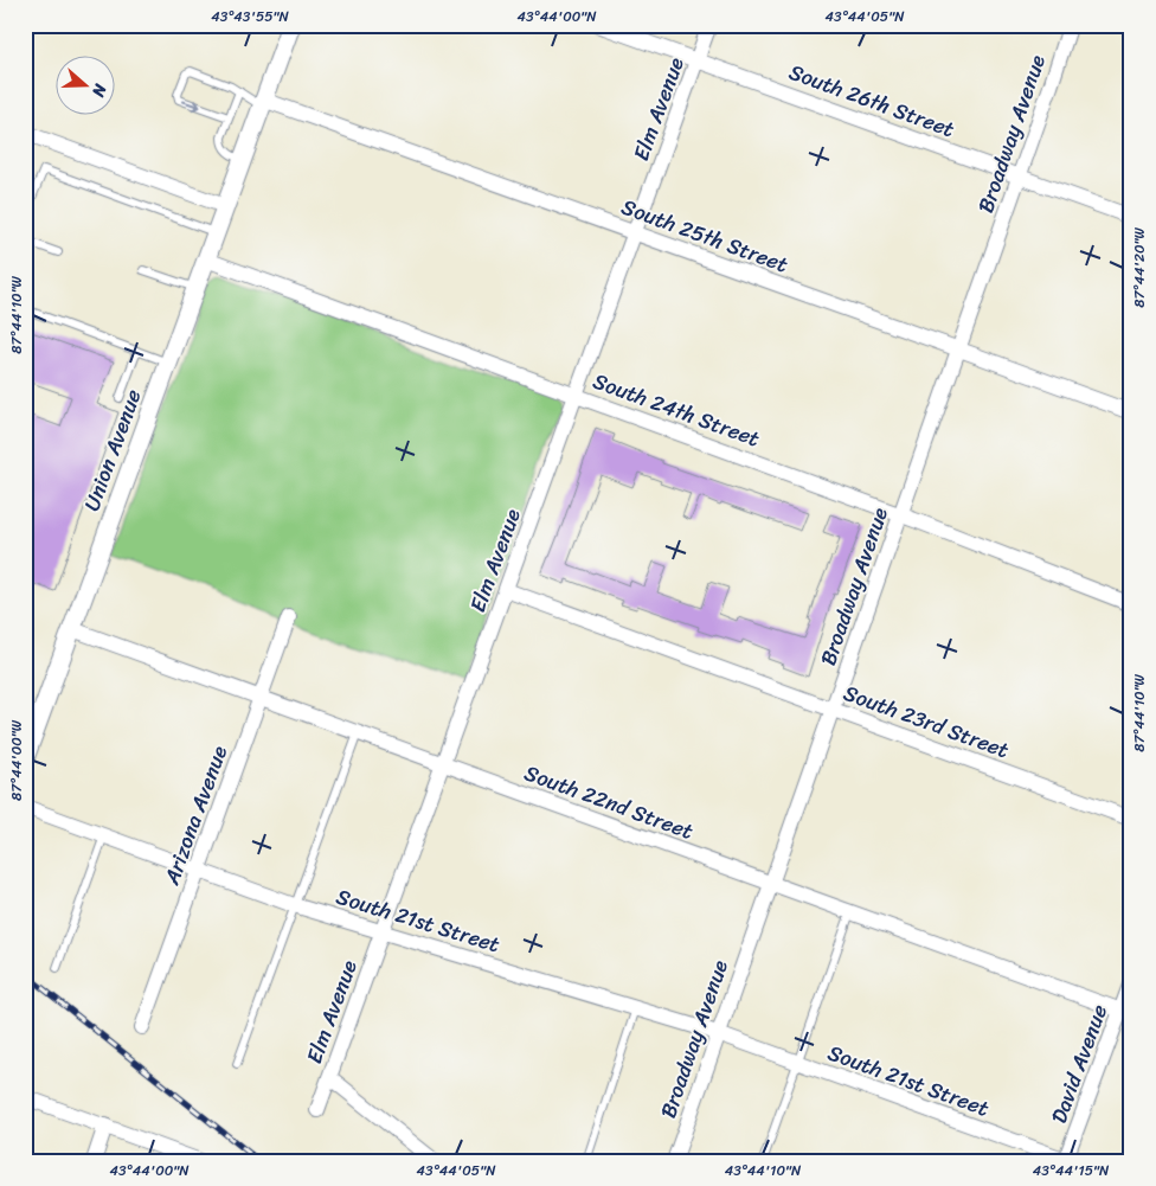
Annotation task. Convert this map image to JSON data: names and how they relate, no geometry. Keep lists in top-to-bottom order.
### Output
{
  "streets": {
    "street": [
      "South 26th Street",
      "Elm Avenue",
      "Broadway Avenue",
      "South 25th Street",
      "South 24th Street",
      "Union Avenue",
      "South 23rd Street",
      "South 22nd Street",
      "Arizona Avenue",
      "South 21st Street",
      "David Avenue"
    ]
  },
  "crossings": [
    ["South 26th Street", "Elm Avenue"],
    ["South 26th Street", "Broadway Avenue"],
    ["Elm Avenue", "South 25th Street"],
    ["Elm Avenue", "South 24th Street"],
    ["Elm Avenue", "South 23rd Street"],
    ["Elm Avenue", "South 22nd Street"],
    ["Elm Avenue", "South 21st Street"],
    ["Broadway Avenue", "South 25th Street"],
    ["Broadway Avenue", "South 24th Street"],
    ["Broadway Avenue", "South 23rd Street"],
    ["Broadway Avenue", "South 22nd Street"],
    ["Broadway Avenue", "South 21st Street"],
    ["South 25th Street", "Union Avenue"],
    ["South 24th Street", "Union Avenue"],
    ["Union Avenue", "South 22nd Street"],
    ["South 22nd Street", "Arizona Avenue"],
    ["South 22nd Street", "David Avenue"],
    ["Arizona Avenue", "South 21st Street"],
    ["South 21st Street", "David Avenue"]
  ],
  "north": "right",
  "coordinates": [
    "43°43'55\"N",
    "43°44'00\"N",
    "43°44'05\"N",
    "87°44'20\"W",
    "87°44'10\"W",
    "87°44'00\"W",
    "43°44'10\"N",
    "43°44'15\"N"
  ]
}
